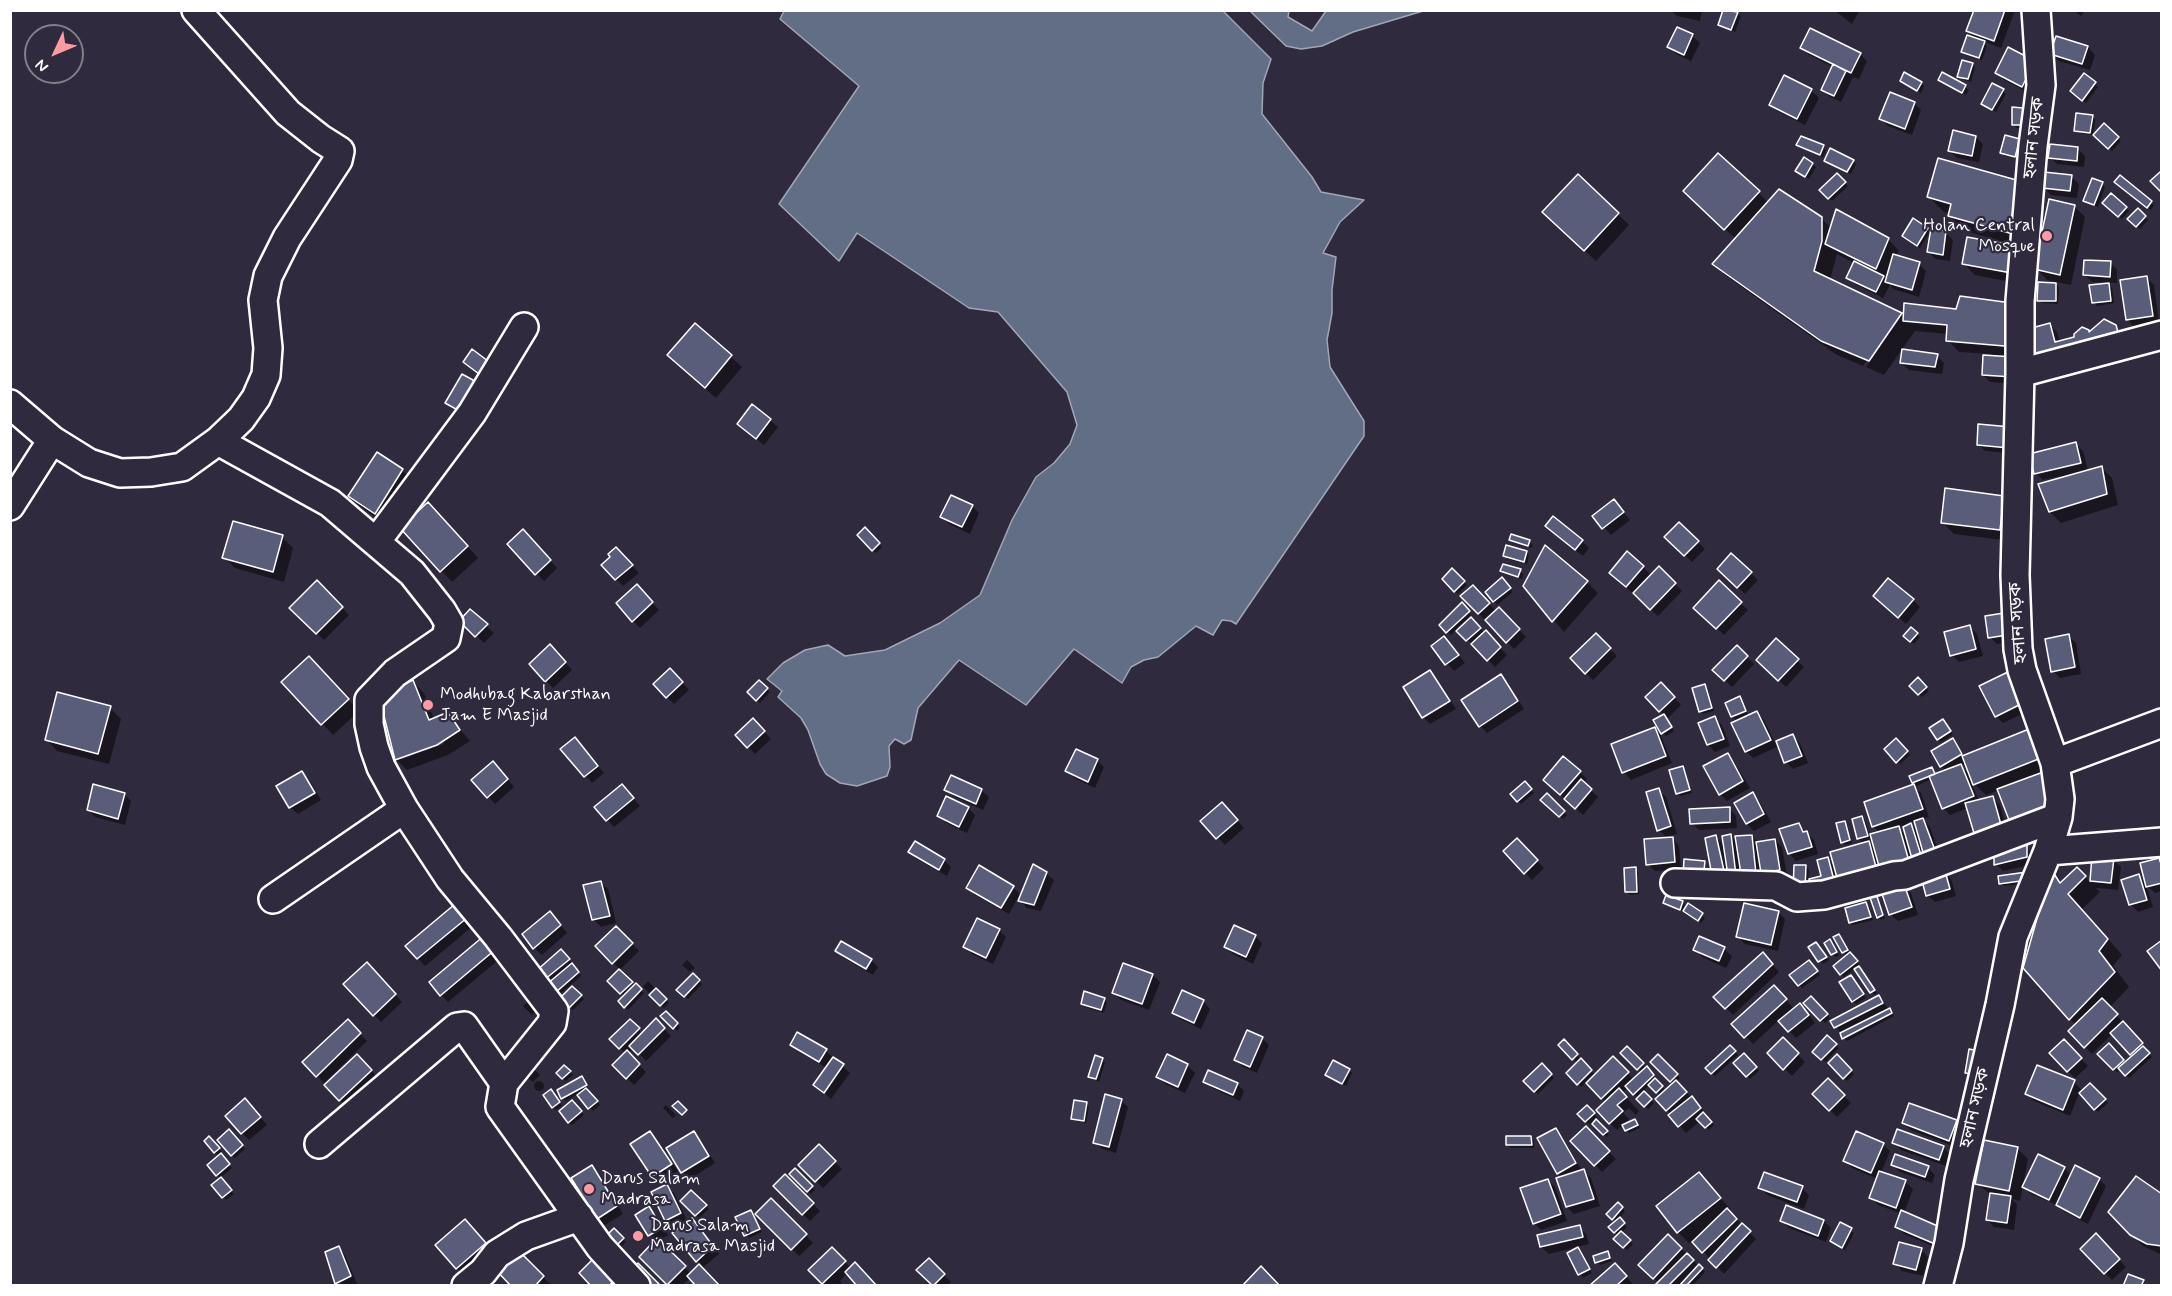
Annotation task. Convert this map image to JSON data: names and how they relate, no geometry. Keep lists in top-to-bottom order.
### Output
{
  "streets": {
    "street": ["হলান সড়ক"]
  },
  "places": [
    "Holan Central Mosque",
    "Modhubag Kabarsthan Jam E Masjid",
    "Darus Salam Madrasa",
    "Darus Salam Madrasa Masjid"
  ],
  "north": "bottom left"
}
